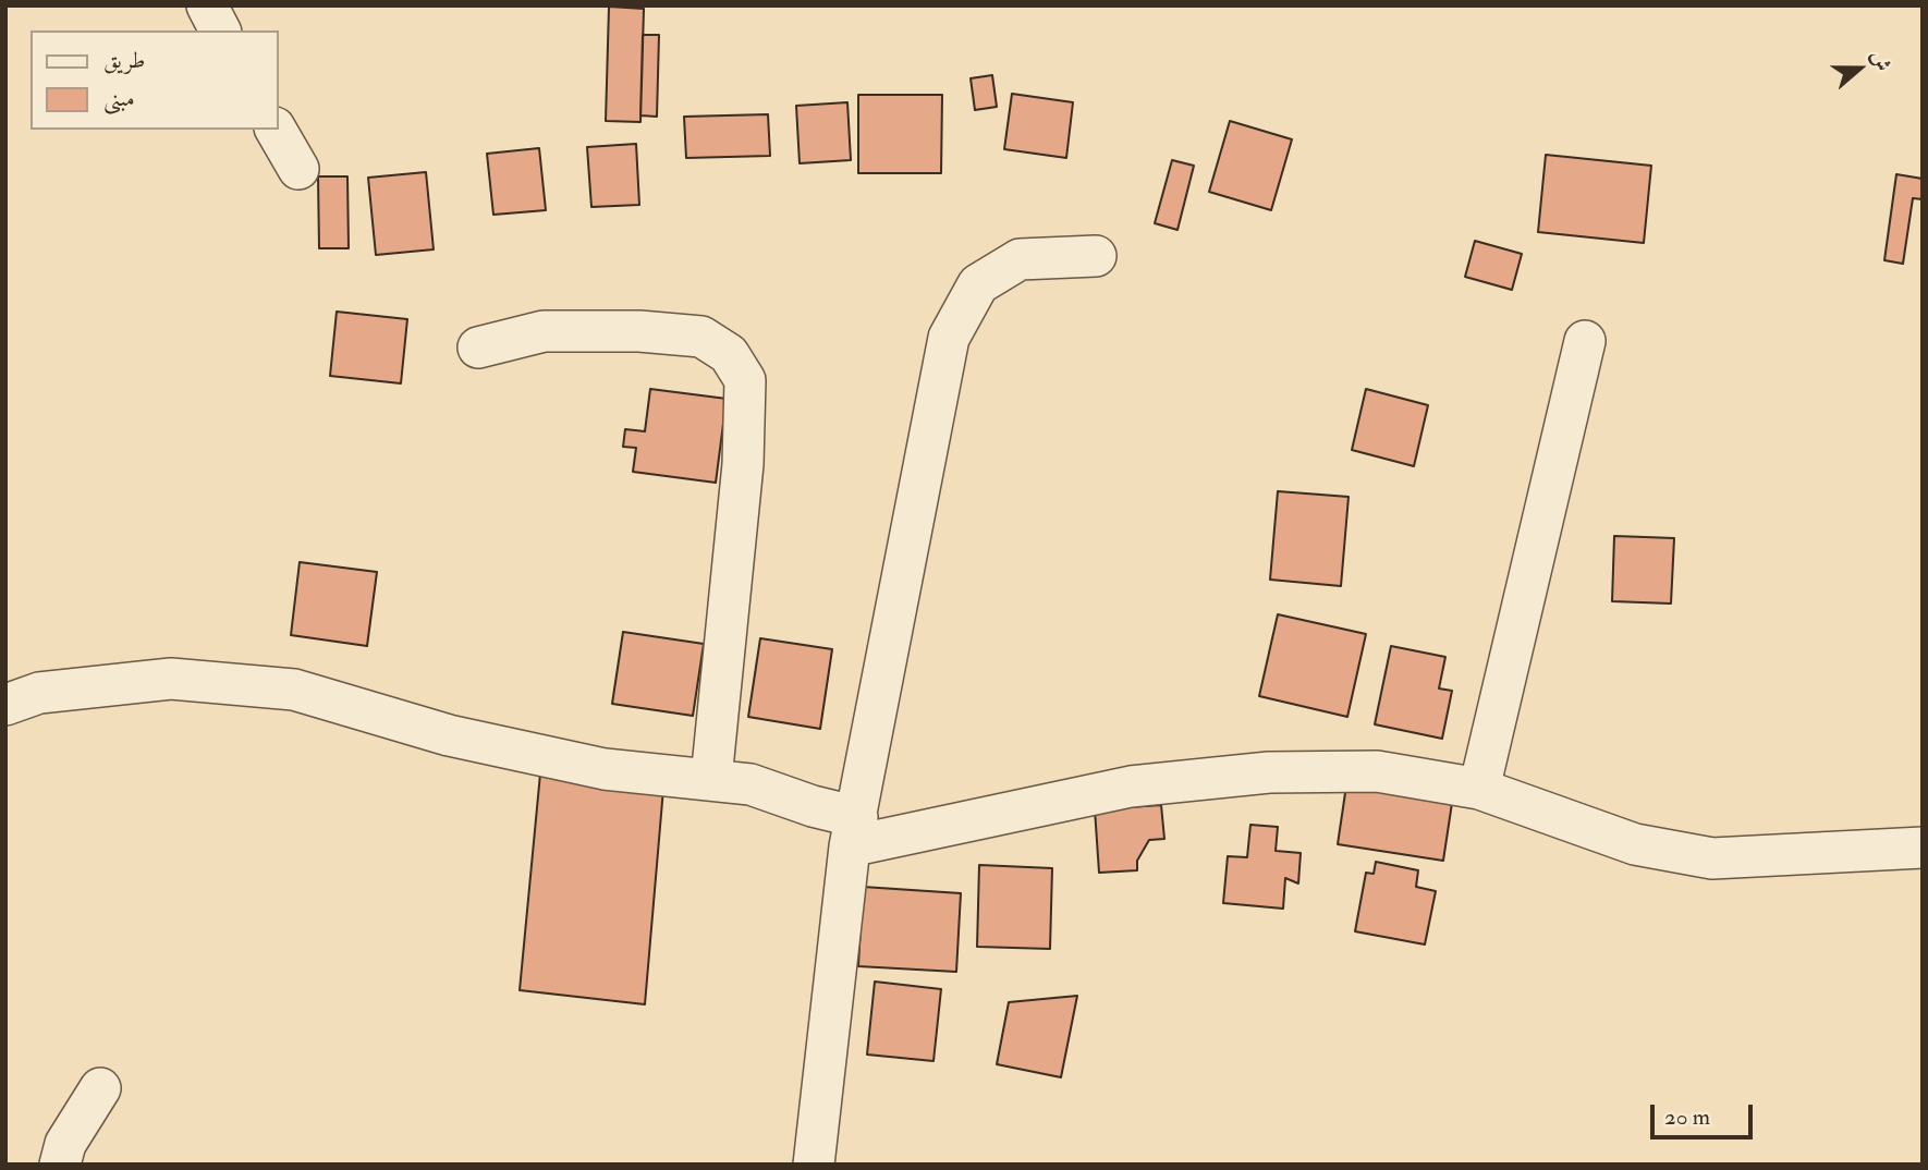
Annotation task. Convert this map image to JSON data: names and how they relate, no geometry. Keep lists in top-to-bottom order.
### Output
{
  "legend": ["طريق", "مبنى"],
  "scale_bar": "20 m",
  "north": "right"
}
